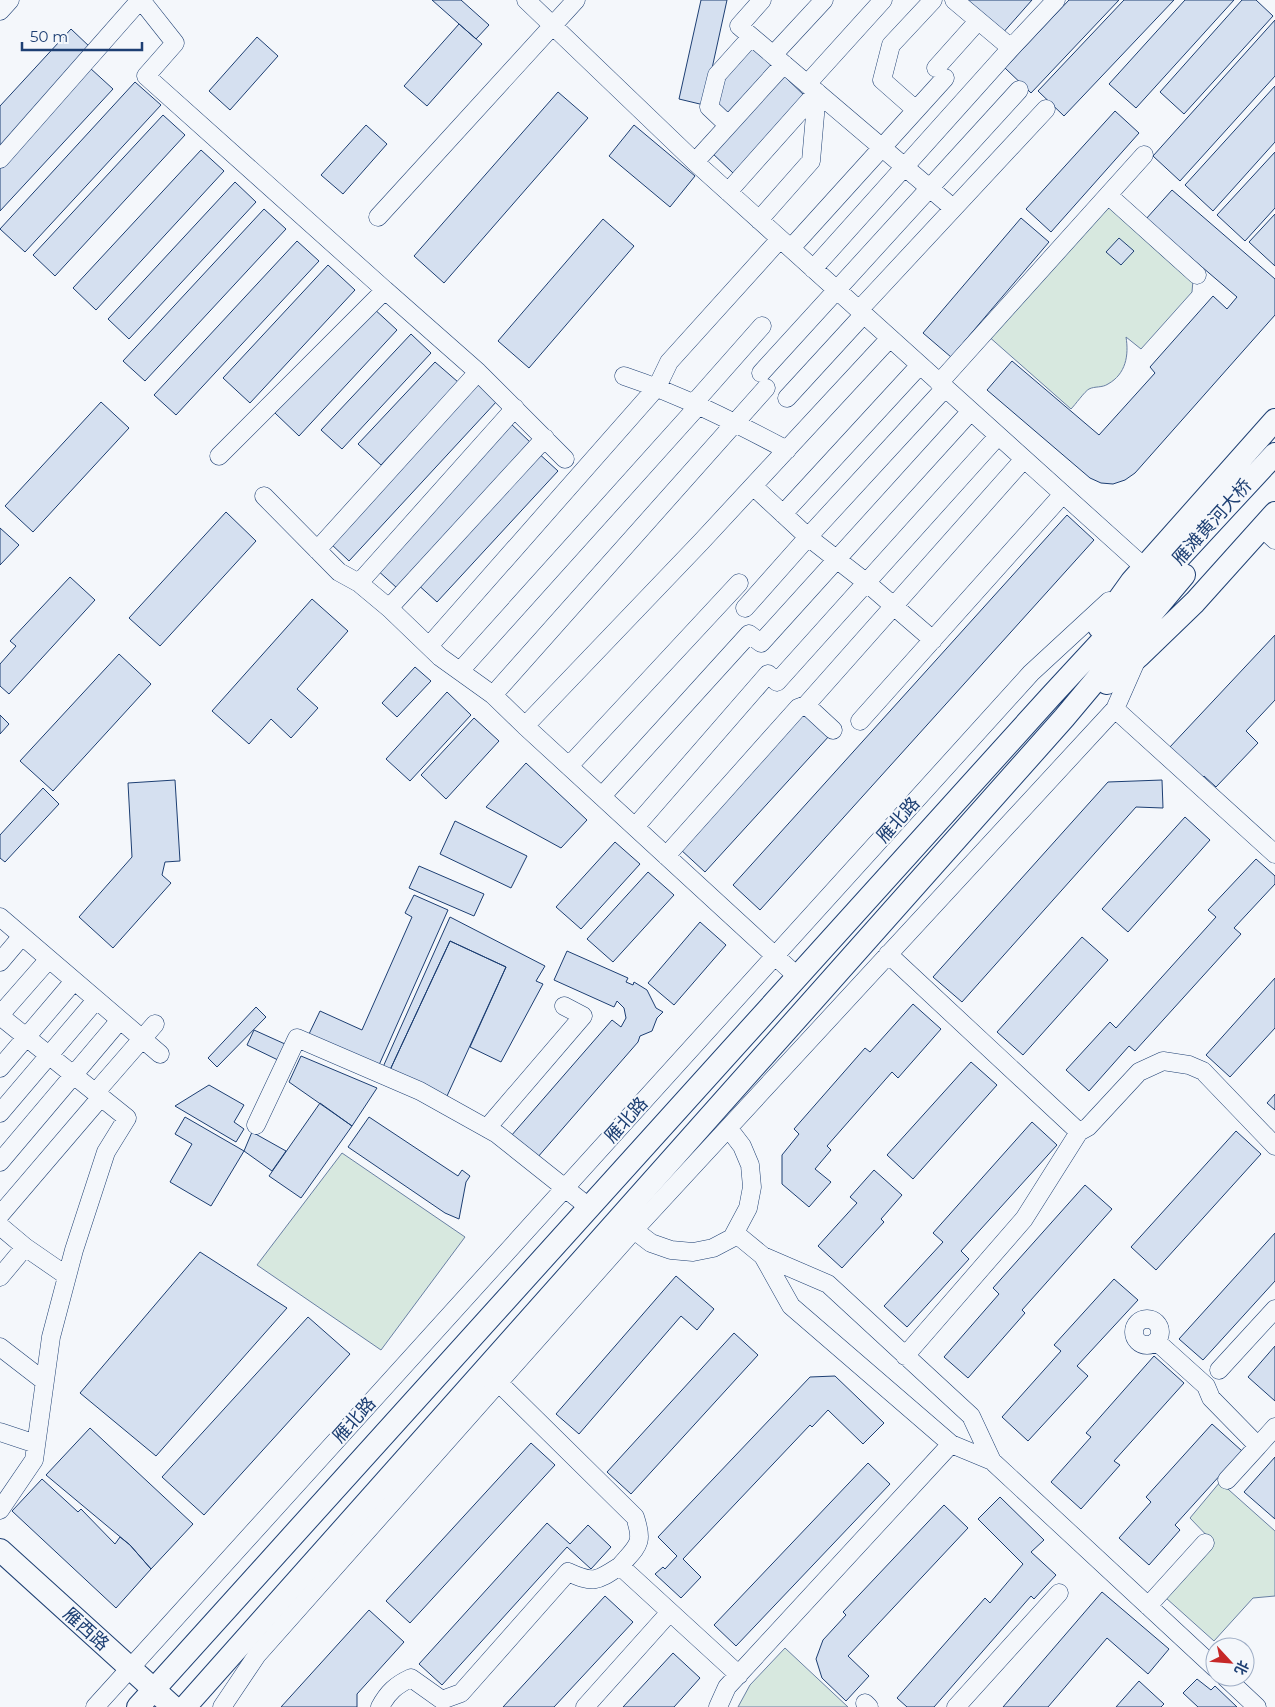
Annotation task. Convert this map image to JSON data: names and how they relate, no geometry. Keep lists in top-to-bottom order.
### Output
{
  "streets": {
    "main road": ["雁滩黄河大桥", "雁北路", "雁西路"]
  },
  "crossings": [
    ["雁北路", "雁西路"]
  ],
  "scale_bar": "50 m",
  "north": "bottom right"
}
